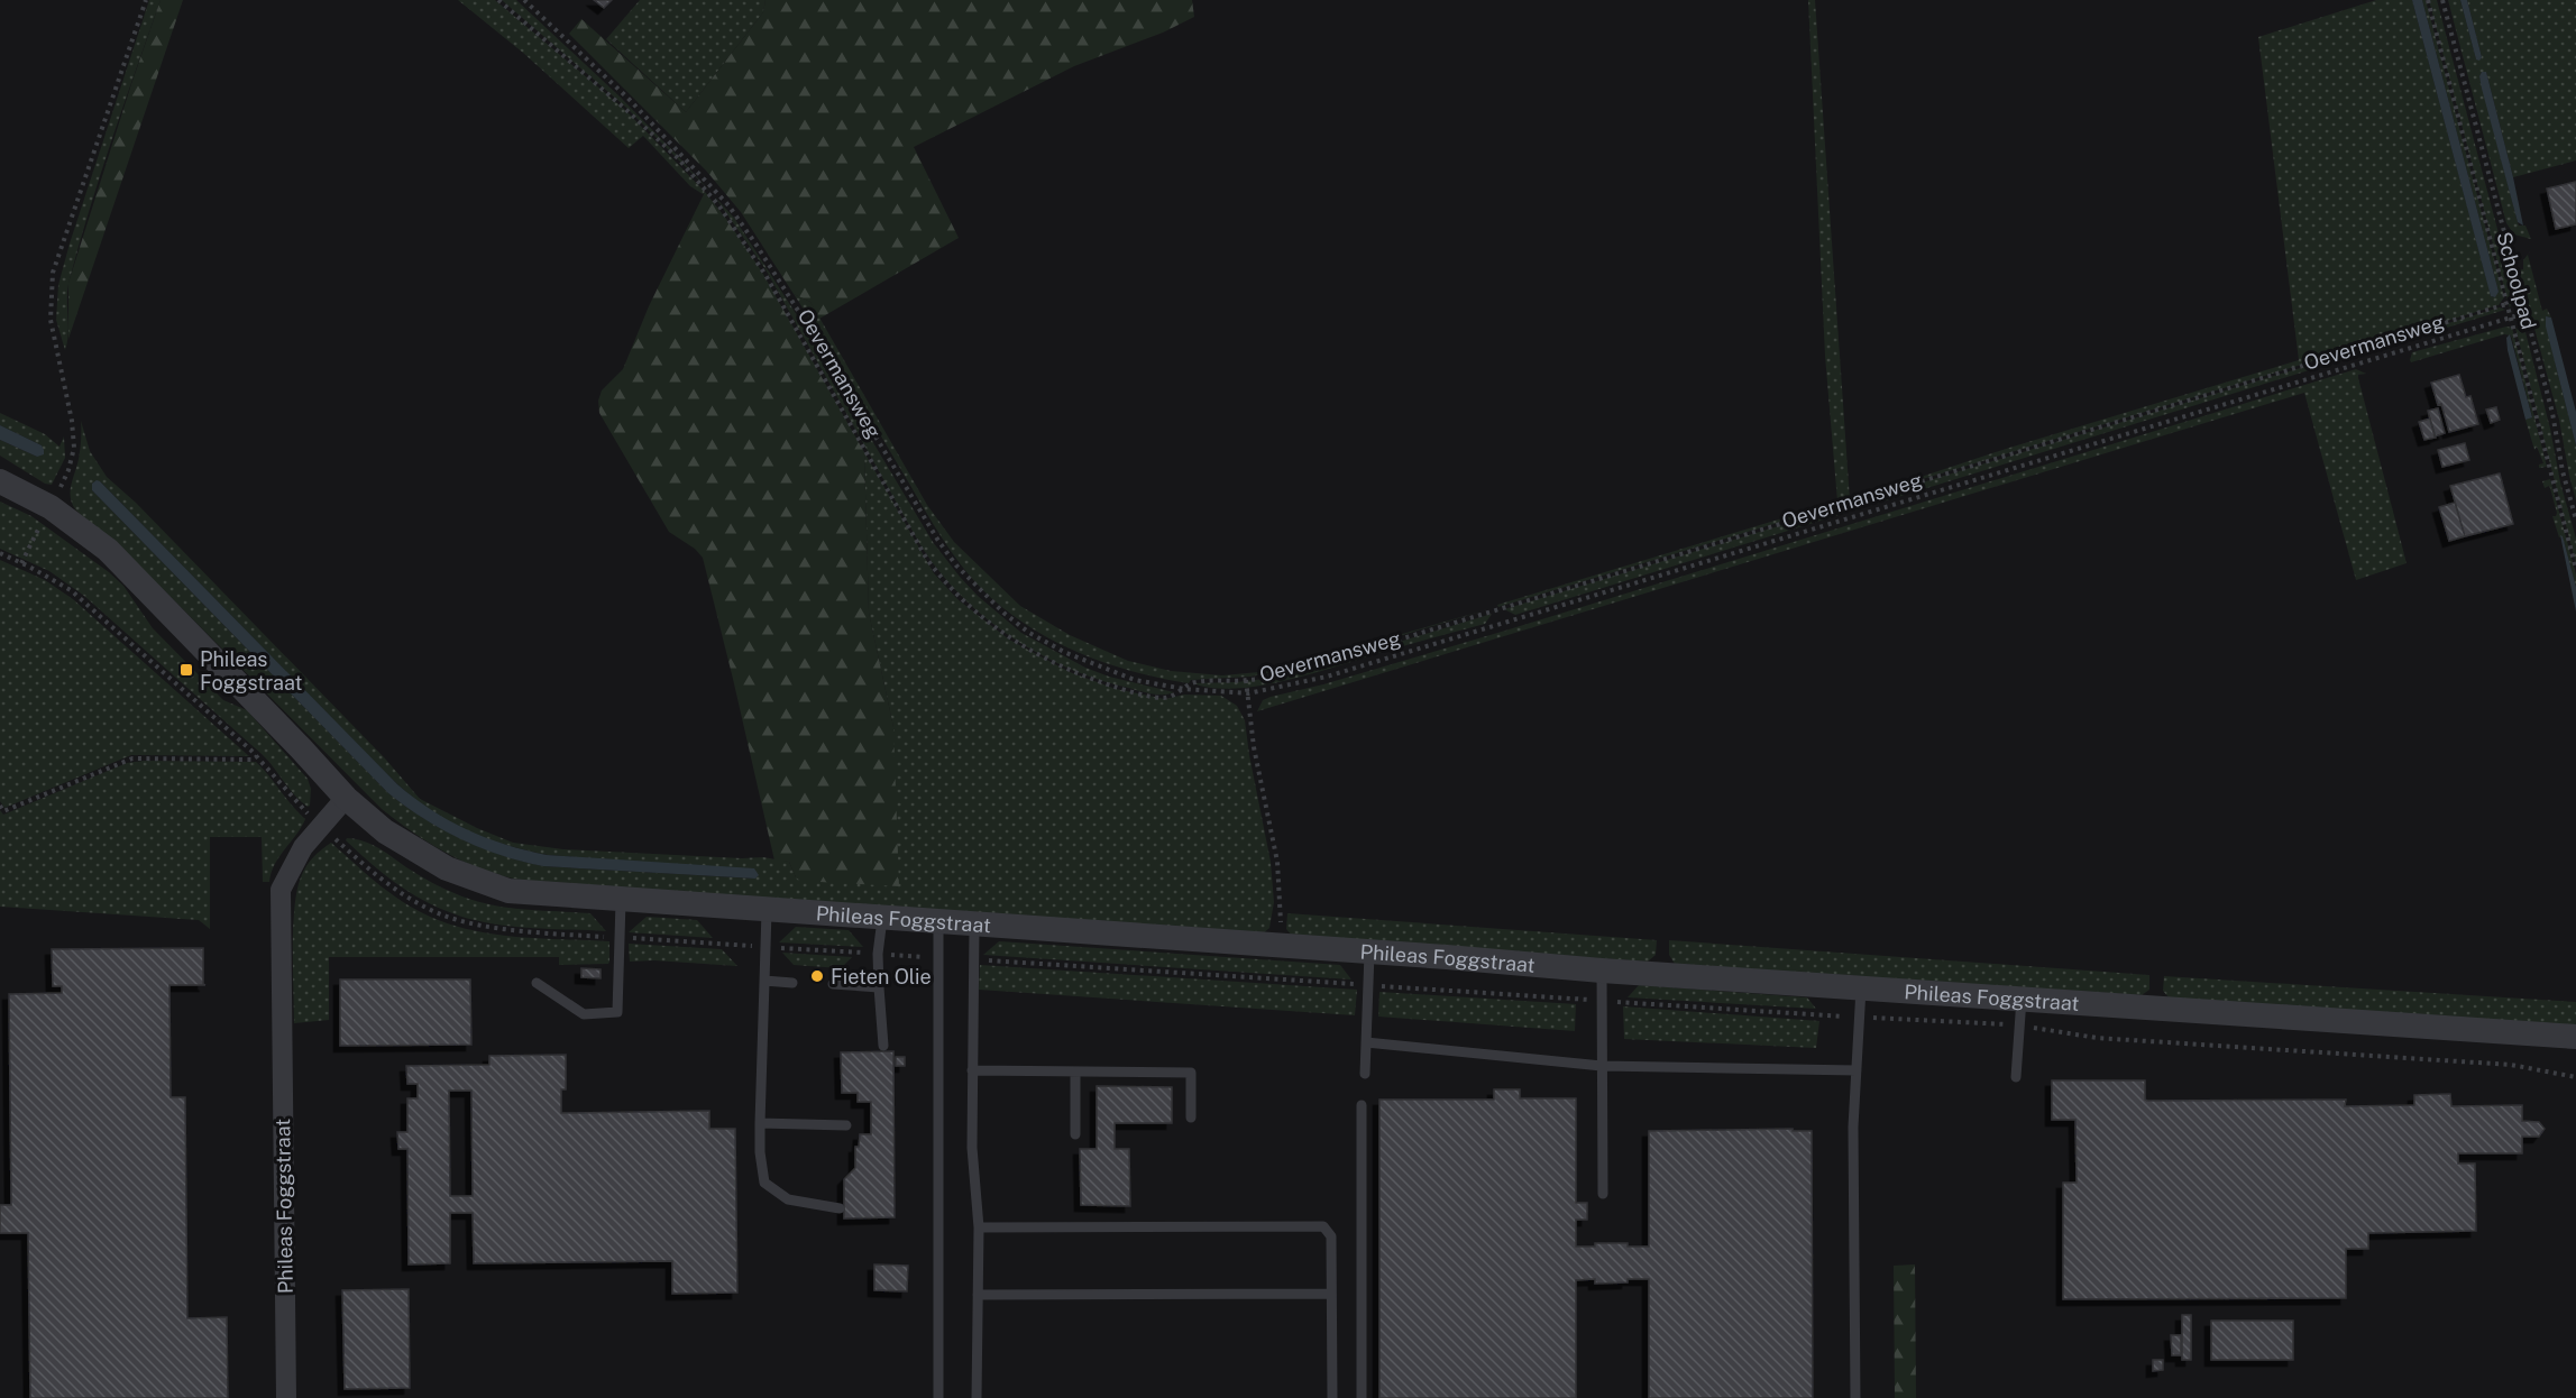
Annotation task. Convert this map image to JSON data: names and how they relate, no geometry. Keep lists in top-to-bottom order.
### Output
{
  "streets": {
    "street": ["Phileas Foggstraat"],
    "path": ["Schoolpad", "Oevermansweg"]
  },
  "crossings": [
    ["Schoolpad", "Oevermansweg"]
  ],
  "places": {
    "transit": ["Phileas Foggstraat"],
    "other": ["Fieten Olie"]
  }
}
